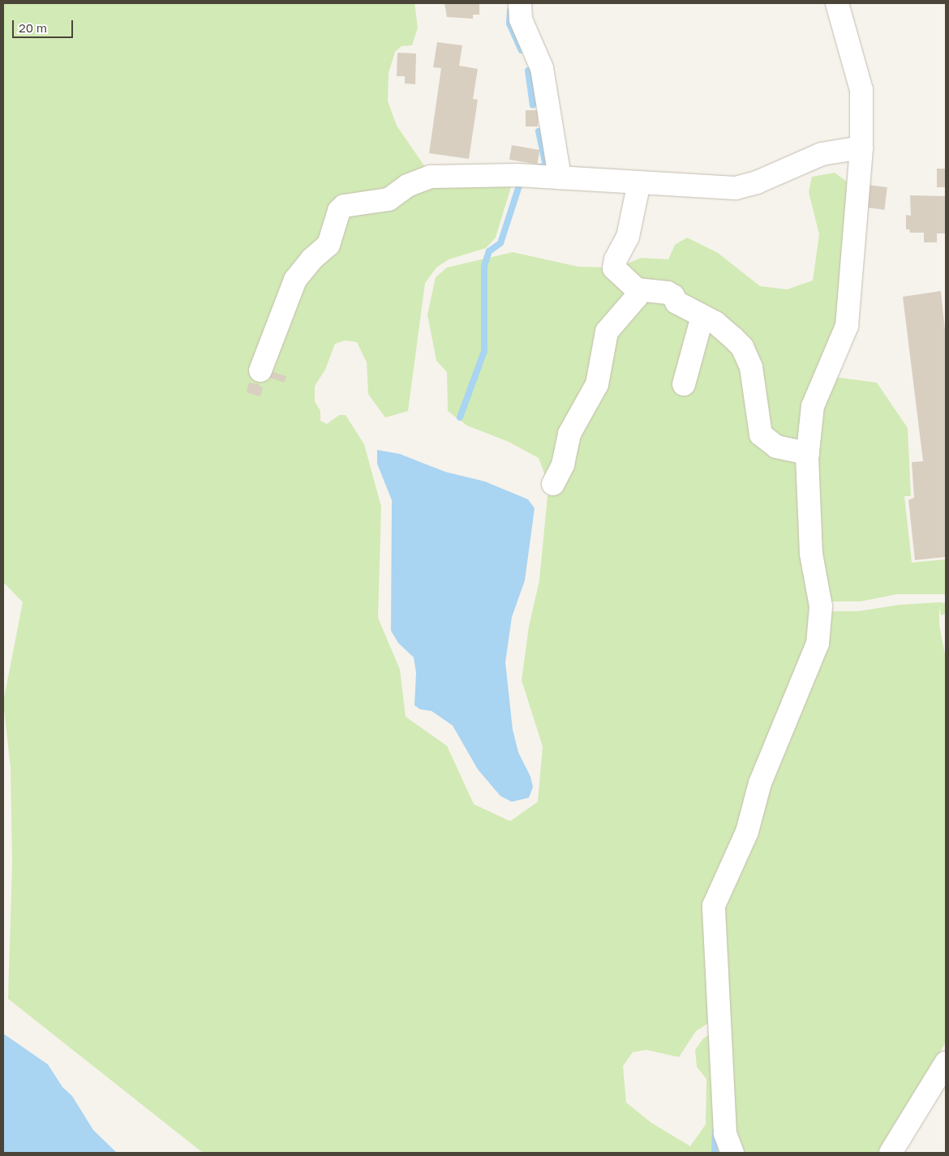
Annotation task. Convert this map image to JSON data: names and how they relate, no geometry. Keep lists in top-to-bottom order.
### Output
{
  "scale_bar": "20 m"
}
